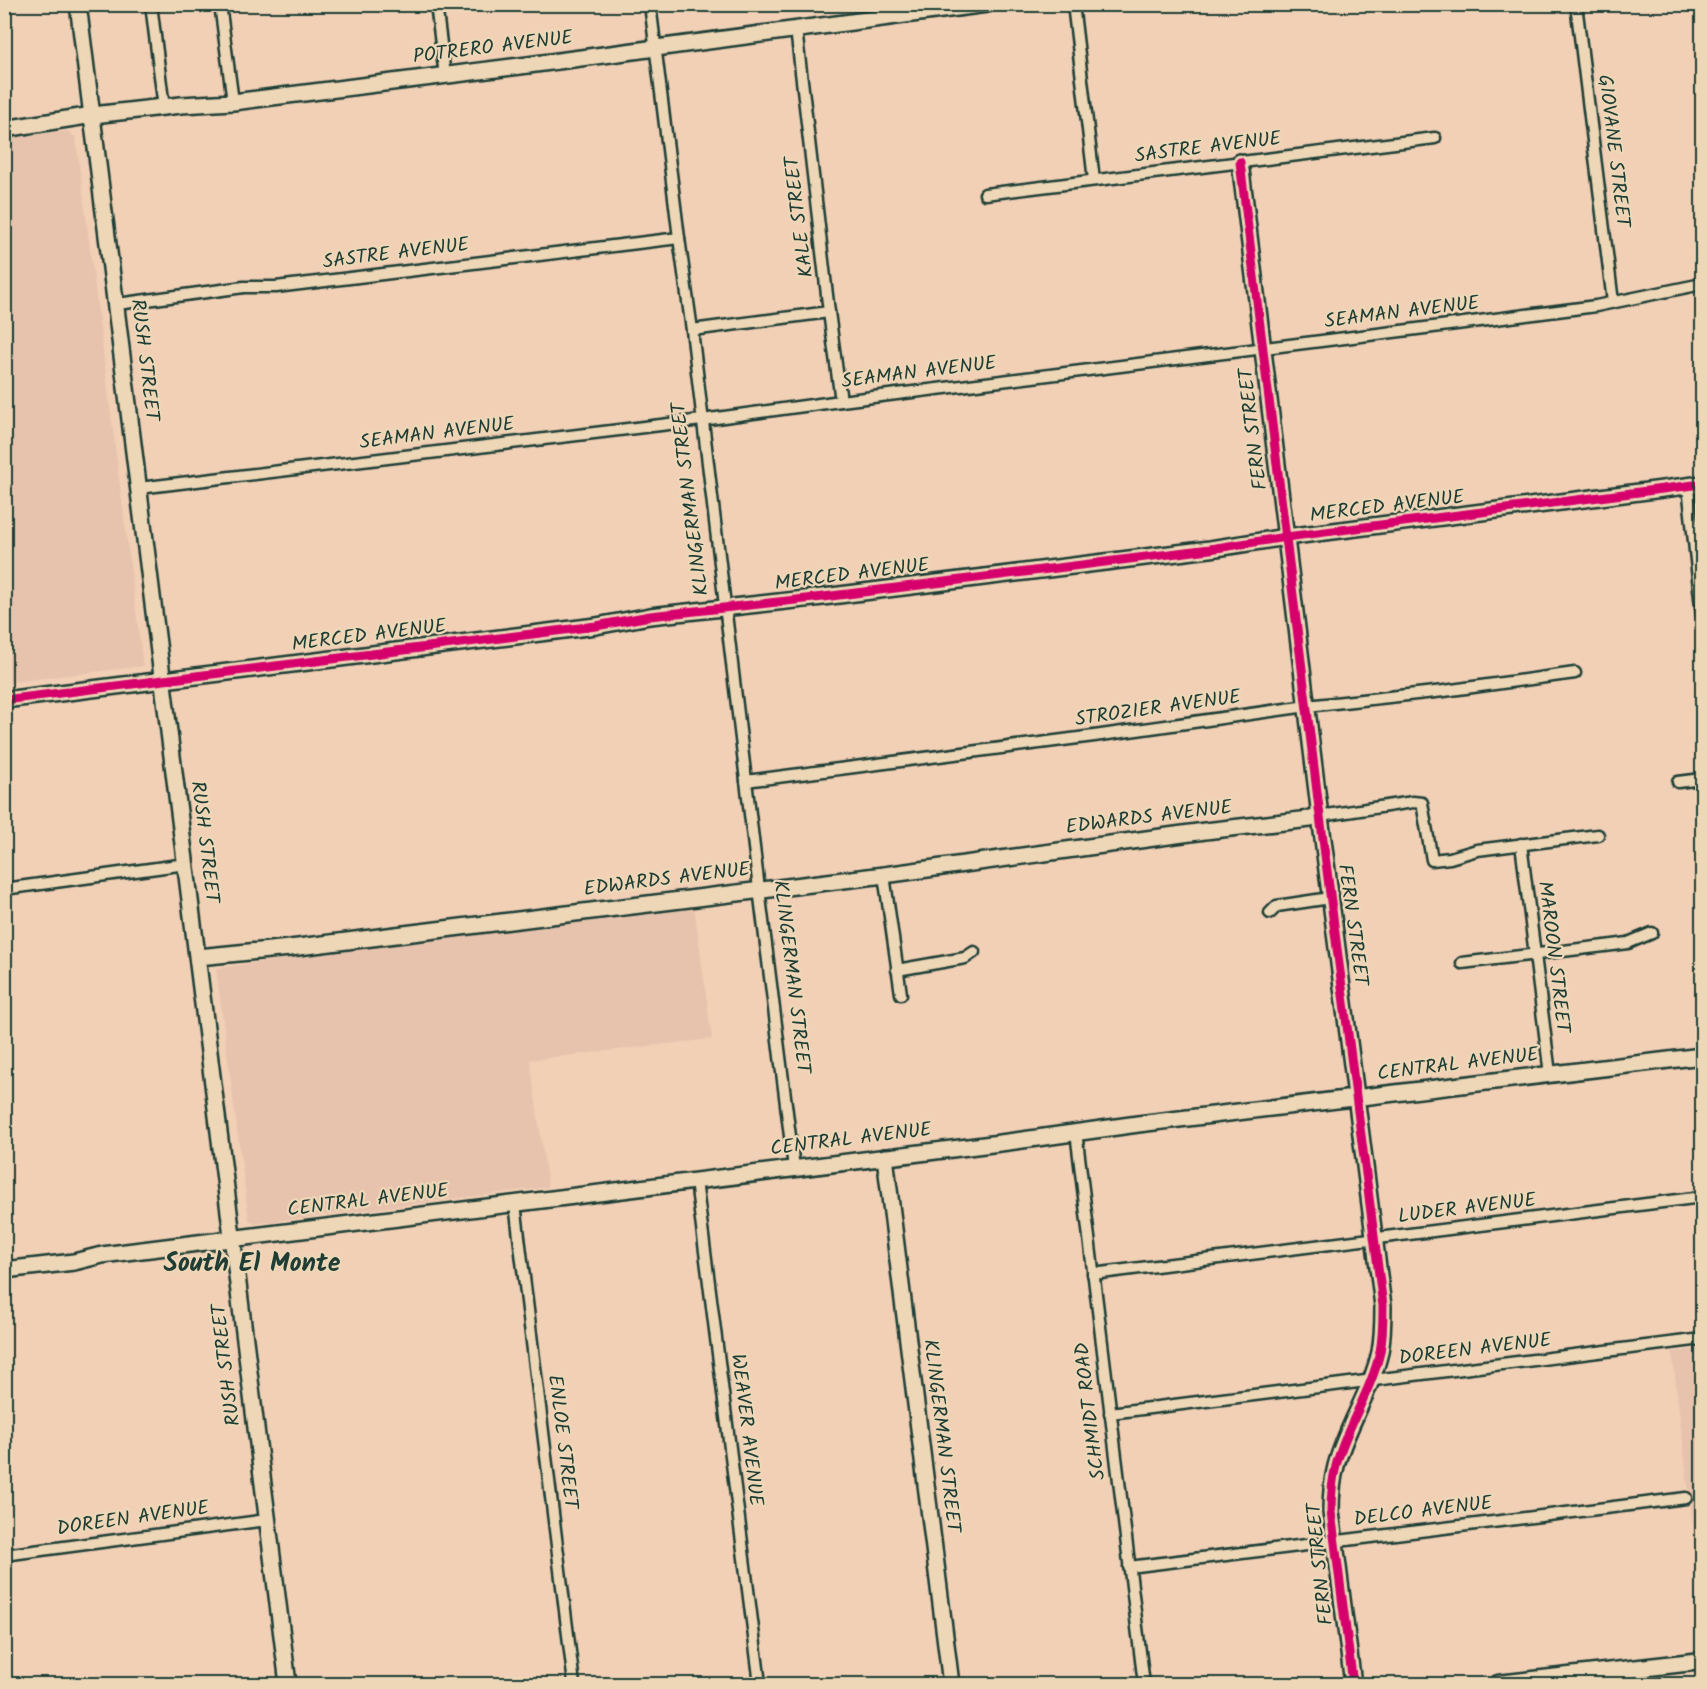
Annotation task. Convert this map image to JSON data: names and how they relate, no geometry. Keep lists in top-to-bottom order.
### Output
{
  "streets": {
    "street": [
      "POTRERO AVENUE",
      "SASTRE AVENUE",
      "GIOVANE STREET",
      "KALE STREET",
      "SEAMAN AVENUE",
      "RUSH STREET",
      "FERN STREET",
      "KLINGERMAN STREET",
      "MERCED AVENUE",
      "STROZIER AVENUE",
      "EDWARDS AVENUE",
      "MAROON STREET",
      "CENTRAL AVENUE",
      "LUDER AVENUE",
      "DOREEN AVENUE",
      "SCHMIDT ROAD",
      "WEAVER AVENUE",
      "ENLOE STREET",
      "DELCO AVENUE"
    ]
  },
  "crossings": [
    ["POTRERO AVENUE", "KALE STREET"],
    ["POTRERO AVENUE", "RUSH STREET"],
    ["POTRERO AVENUE", "KLINGERMAN STREET"],
    ["SASTRE AVENUE", "RUSH STREET"],
    ["SASTRE AVENUE", "FERN STREET"],
    ["SASTRE AVENUE", "KLINGERMAN STREET"],
    ["GIOVANE STREET", "SEAMAN AVENUE"],
    ["KALE STREET", "SEAMAN AVENUE"],
    ["SEAMAN AVENUE", "RUSH STREET"],
    ["SEAMAN AVENUE", "FERN STREET"],
    ["SEAMAN AVENUE", "KLINGERMAN STREET"],
    ["RUSH STREET", "MERCED AVENUE"],
    ["RUSH STREET", "EDWARDS AVENUE"],
    ["RUSH STREET", "CENTRAL AVENUE"],
    ["RUSH STREET", "DOREEN AVENUE"],
    ["FERN STREET", "MERCED AVENUE"],
    ["FERN STREET", "STROZIER AVENUE"],
    ["FERN STREET", "EDWARDS AVENUE"],
    ["FERN STREET", "CENTRAL AVENUE"],
    ["FERN STREET", "LUDER AVENUE"],
    ["FERN STREET", "DOREEN AVENUE"],
    ["FERN STREET", "DELCO AVENUE"],
    ["KLINGERMAN STREET", "MERCED AVENUE"],
    ["KLINGERMAN STREET", "STROZIER AVENUE"],
    ["KLINGERMAN STREET", "EDWARDS AVENUE"],
    ["KLINGERMAN STREET", "CENTRAL AVENUE"],
    ["MAROON STREET", "CENTRAL AVENUE"],
    ["CENTRAL AVENUE", "SCHMIDT ROAD"],
    ["CENTRAL AVENUE", "WEAVER AVENUE"],
    ["CENTRAL AVENUE", "ENLOE STREET"],
    ["LUDER AVENUE", "SCHMIDT ROAD"],
    ["DOREEN AVENUE", "SCHMIDT ROAD"],
    ["SCHMIDT ROAD", "DELCO AVENUE"]
  ],
  "districts": ["South El Monte"]
}
